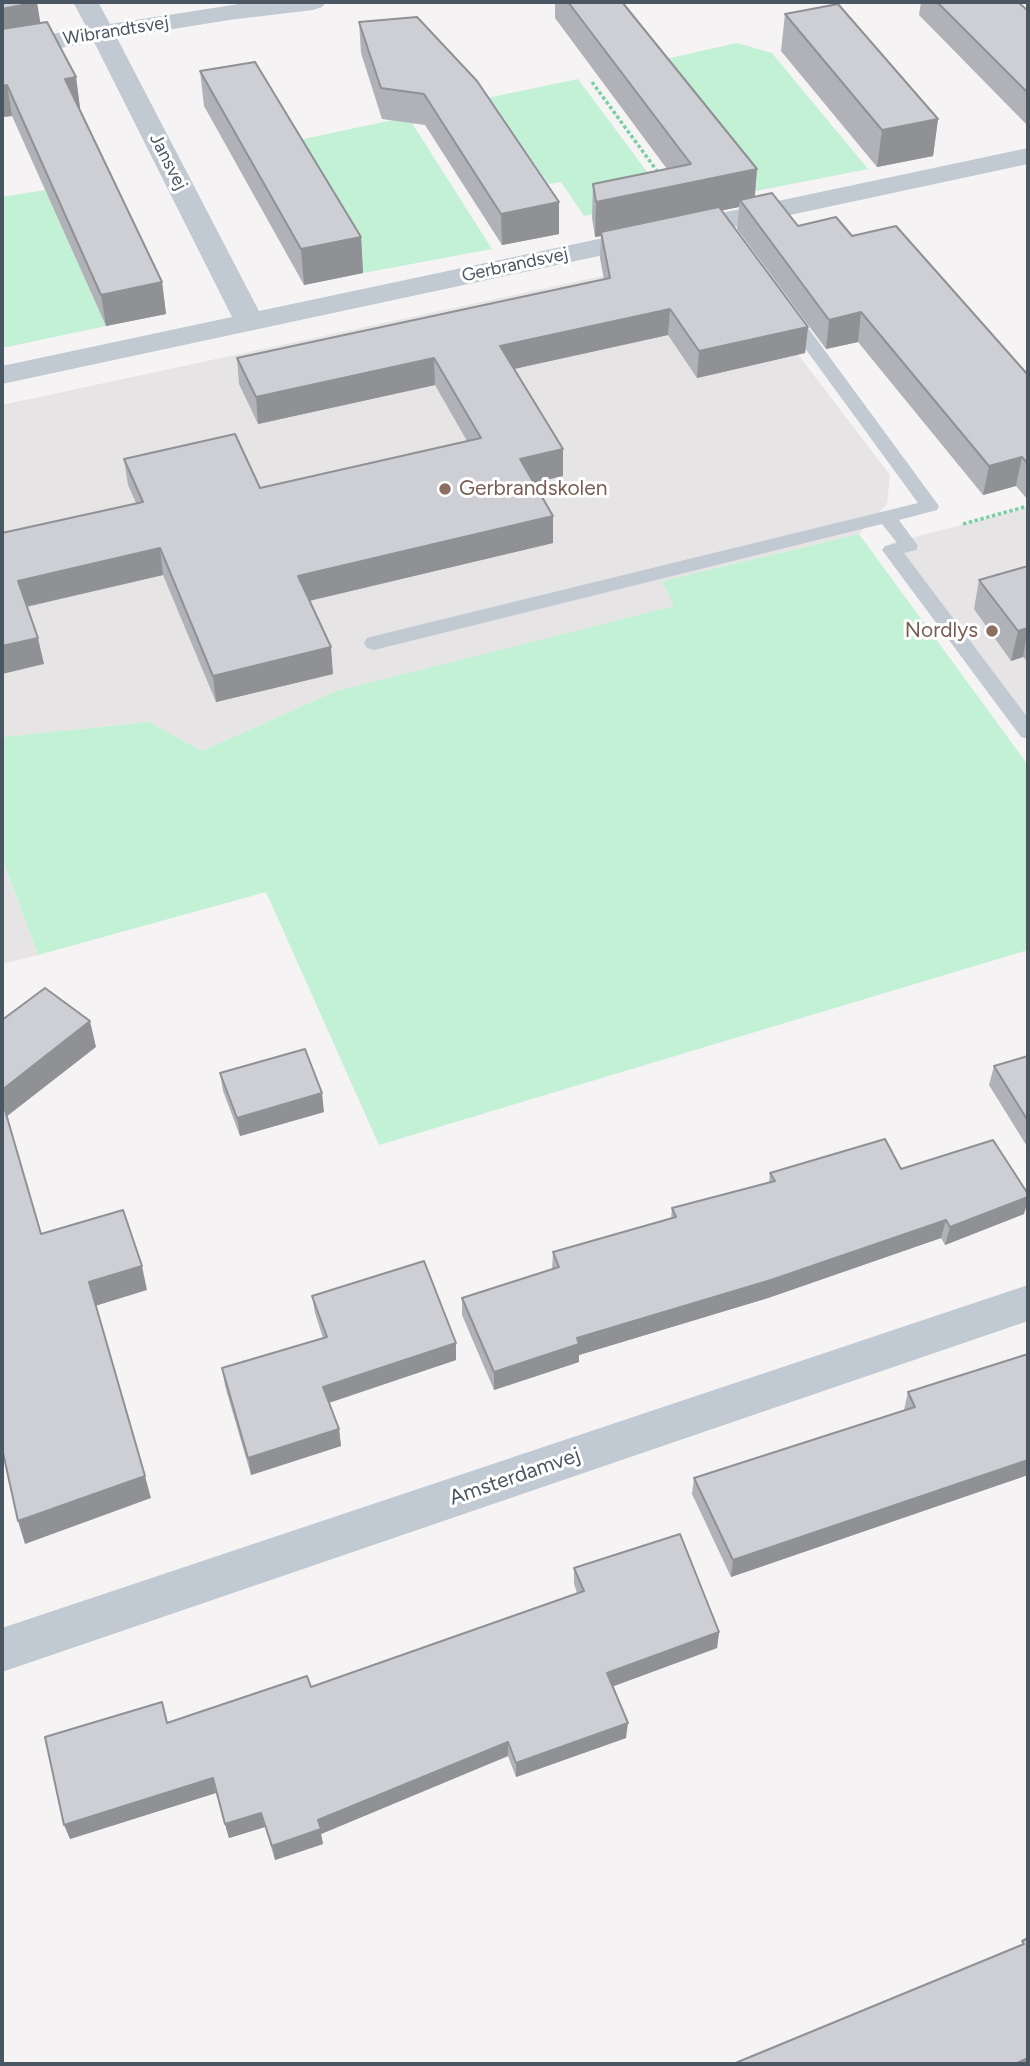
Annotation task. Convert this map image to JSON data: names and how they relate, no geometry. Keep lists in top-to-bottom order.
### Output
{
  "streets": {
    "street": [
      "Wibrandtsvej",
      "Jansvej",
      "Gerbrandsvej",
      "Amsterdamvej"
    ]
  },
  "crossings": [
    ["Wibrandtsvej", "Jansvej"],
    ["Jansvej", "Gerbrandsvej"]
  ],
  "places": ["Gerbrandskolen", "Nordlys"]
}
